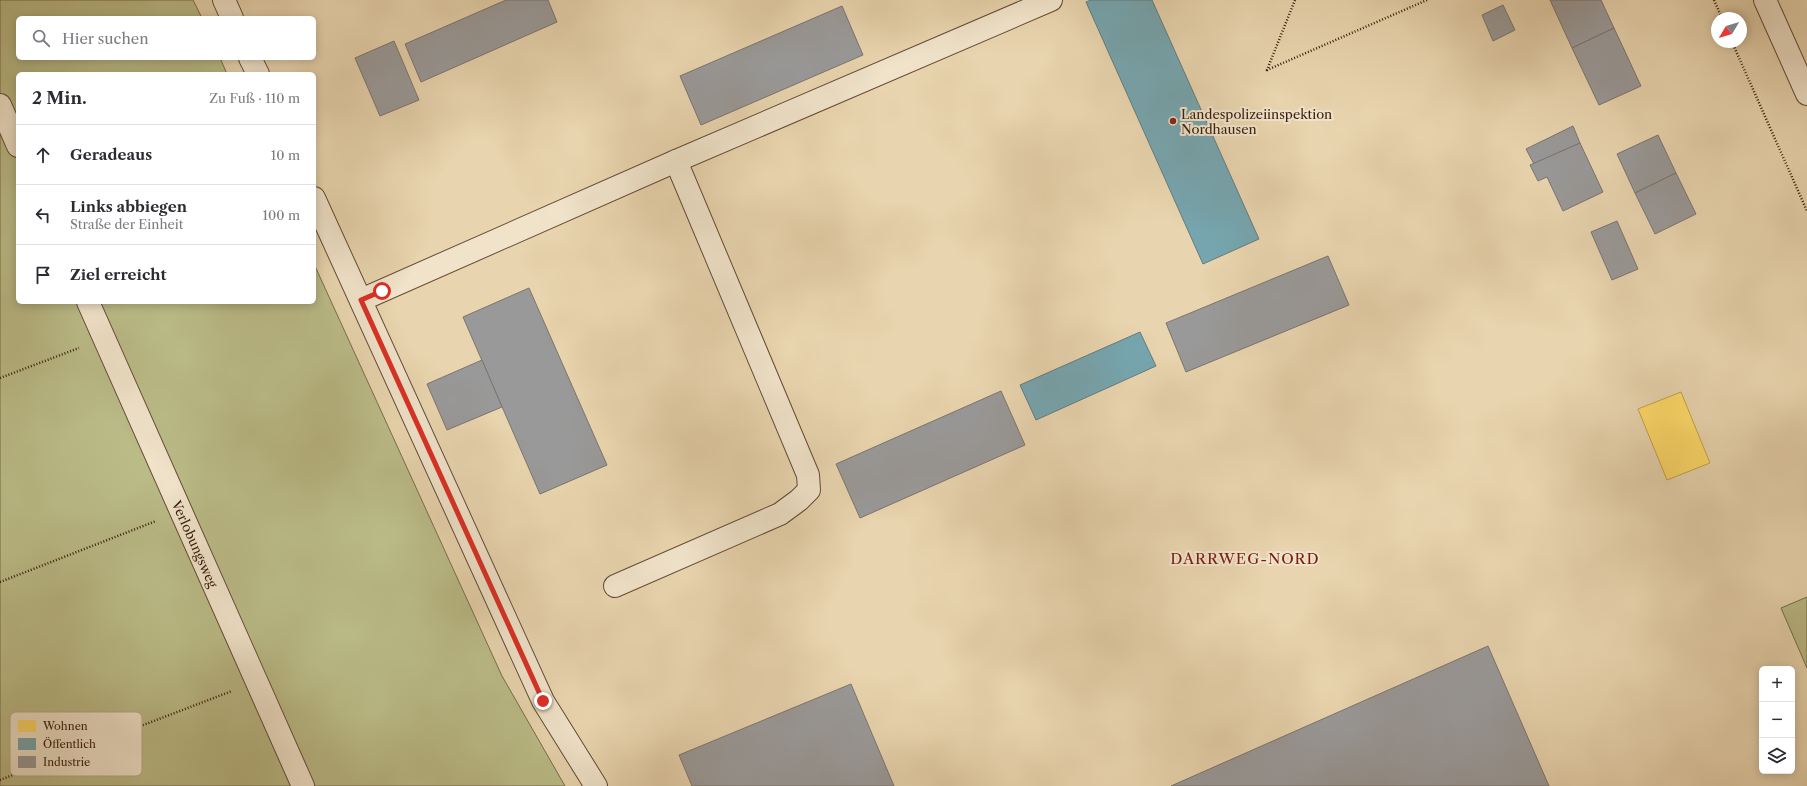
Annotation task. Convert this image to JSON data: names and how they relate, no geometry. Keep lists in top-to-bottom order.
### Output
{
  "streets": {
    "street": ["Verlobungsweg"]
  },
  "districts": ["DARRWEG-NORD"],
  "places": ["Landespolizeiinspektion Nordhausen"],
  "legend": ["Wohnen", "Öffentlich", "Industrie"],
  "north": "bottom left",
  "page": {
    "search": "Hier suchen",
    "heading": ["2 Min.", "Zu Fuß · 110 m"],
    "list": [
      ["Geradeaus", "10 m"],
      ["Links abbiegen", "Straße der Einheit", "100 m"],
      "Ziel erreicht"
    ],
    "map_buttons": ["+", "−"]
  }
}
